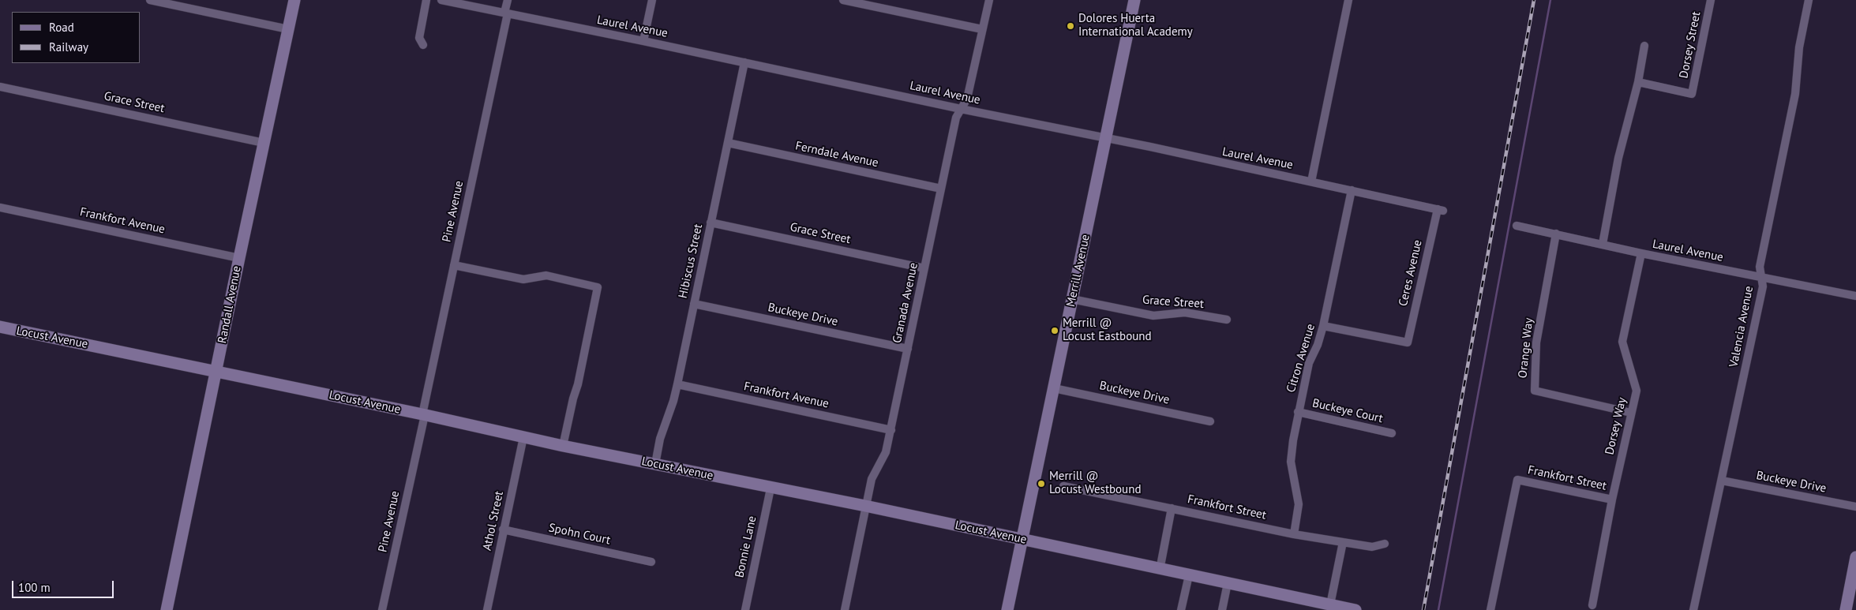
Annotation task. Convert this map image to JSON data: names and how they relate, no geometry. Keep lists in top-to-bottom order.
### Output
{
  "streets": {
    "street": [
      "Laurel Avenue",
      "Dorsey Street",
      "Grace Street",
      "Ferndale Avenue",
      "Pine Avenue",
      "Frankfort Avenue",
      "Hibiscus Street",
      "Merrill Avenue",
      "Ceres Avenue",
      "Granada Avenue",
      "Randall Avenue",
      "Buckeye Drive",
      "Valencia Avenue",
      "Locust Avenue",
      "Orange Way",
      "Citron Avenue",
      "Buckeye Court",
      "Dorsey Way",
      "Frankfort Street",
      "Athol Street",
      "Spohn Court",
      "Bonnie Lane"
    ]
  },
  "crossings": [
    ["Laurel Avenue", "Pine Avenue"],
    ["Laurel Avenue", "Hibiscus Street"],
    ["Laurel Avenue", "Merrill Avenue"],
    ["Laurel Avenue", "Ceres Avenue"],
    ["Laurel Avenue", "Granada Avenue"],
    ["Laurel Avenue", "Valencia Avenue"],
    ["Laurel Avenue", "Orange Way"],
    ["Laurel Avenue", "Citron Avenue"],
    ["Laurel Avenue", "Dorsey Way"],
    ["Grace Street", "Hibiscus Street"],
    ["Grace Street", "Merrill Avenue"],
    ["Grace Street", "Granada Avenue"],
    ["Grace Street", "Randall Avenue"],
    ["Ferndale Avenue", "Hibiscus Street"],
    ["Ferndale Avenue", "Granada Avenue"],
    ["Pine Avenue", "Locust Avenue"],
    ["Frankfort Avenue", "Hibiscus Street"],
    ["Frankfort Avenue", "Granada Avenue"],
    ["Frankfort Avenue", "Randall Avenue"],
    ["Hibiscus Street", "Buckeye Drive"],
    ["Hibiscus Street", "Locust Avenue"],
    ["Merrill Avenue", "Buckeye Drive"],
    ["Merrill Avenue", "Locust Avenue"],
    ["Ceres Avenue", "Citron Avenue"],
    ["Granada Avenue", "Buckeye Drive"],
    ["Granada Avenue", "Locust Avenue"],
    ["Randall Avenue", "Locust Avenue"],
    ["Buckeye Drive", "Valencia Avenue"],
    ["Locust Avenue", "Athol Street"],
    ["Locust Avenue", "Bonnie Lane"],
    ["Orange Way", "Dorsey Way"],
    ["Citron Avenue", "Buckeye Court"],
    ["Citron Avenue", "Frankfort Street"],
    ["Dorsey Way", "Frankfort Street"],
    ["Athol Street", "Spohn Court"]
  ],
  "places": ["Dolores Huerta International Academy", "Merrill @ Locust Eastbound", "Merrill @ Locust Westbound"],
  "legend": ["Road", "Railway"],
  "scale_bar": "100 m"
}
